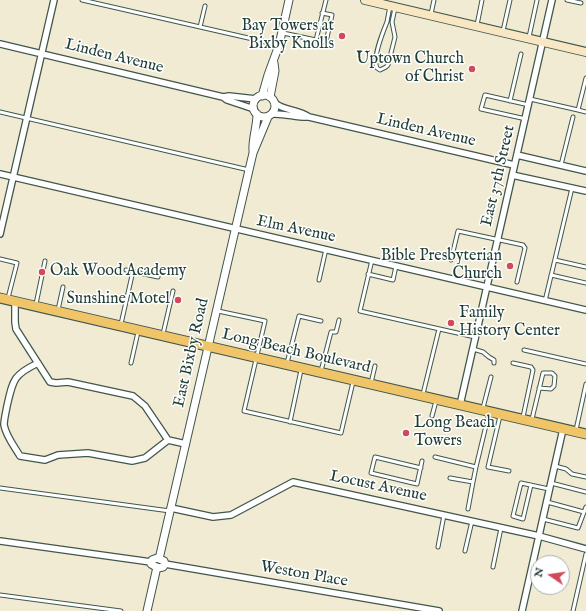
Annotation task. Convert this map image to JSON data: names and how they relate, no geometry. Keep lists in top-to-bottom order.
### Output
{
  "streets": {
    "main road": ["Long Beach Boulevard"],
    "street": [
      "Linden Avenue",
      "East 37th Street",
      "Elm Avenue",
      "East Bixby Road",
      "Locust Avenue",
      "Weston Place"
    ]
  },
  "crossings": [
    ["Linden Avenue", "East 37th Street"],
    ["East 37th Street", "Elm Avenue"],
    ["East 37th Street", "Long Beach Boulevard"],
    ["Elm Avenue", "East Bixby Road"],
    ["Long Beach Boulevard", "East Bixby Road"],
    ["East Bixby Road", "Locust Avenue"]
  ],
  "places": [
    "Bay Towers at Bixby Knolls",
    "Uptown Church of Christ",
    "Bible Presbyterian Church",
    "Oak Wood Academy",
    "Sunshine Motel",
    "Family History Center",
    "Long Beach Towers"
  ],
  "north": "left"
}
